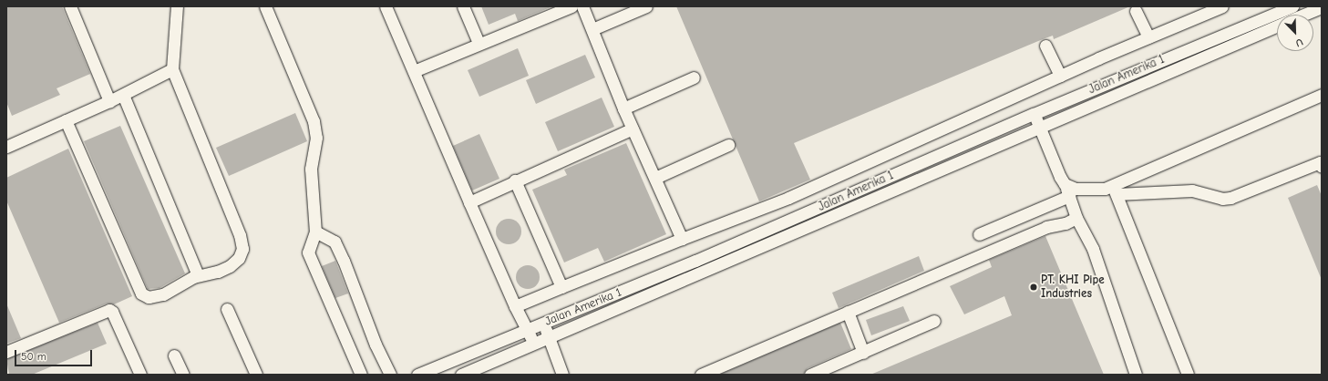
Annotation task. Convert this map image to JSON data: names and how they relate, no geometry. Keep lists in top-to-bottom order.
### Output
{
  "streets": {
    "street": ["Jalan Amerika 1"]
  },
  "places": ["PT. KHI Pipe Industries"],
  "scale_bar": "50 m",
  "north": "bottom right"
}
